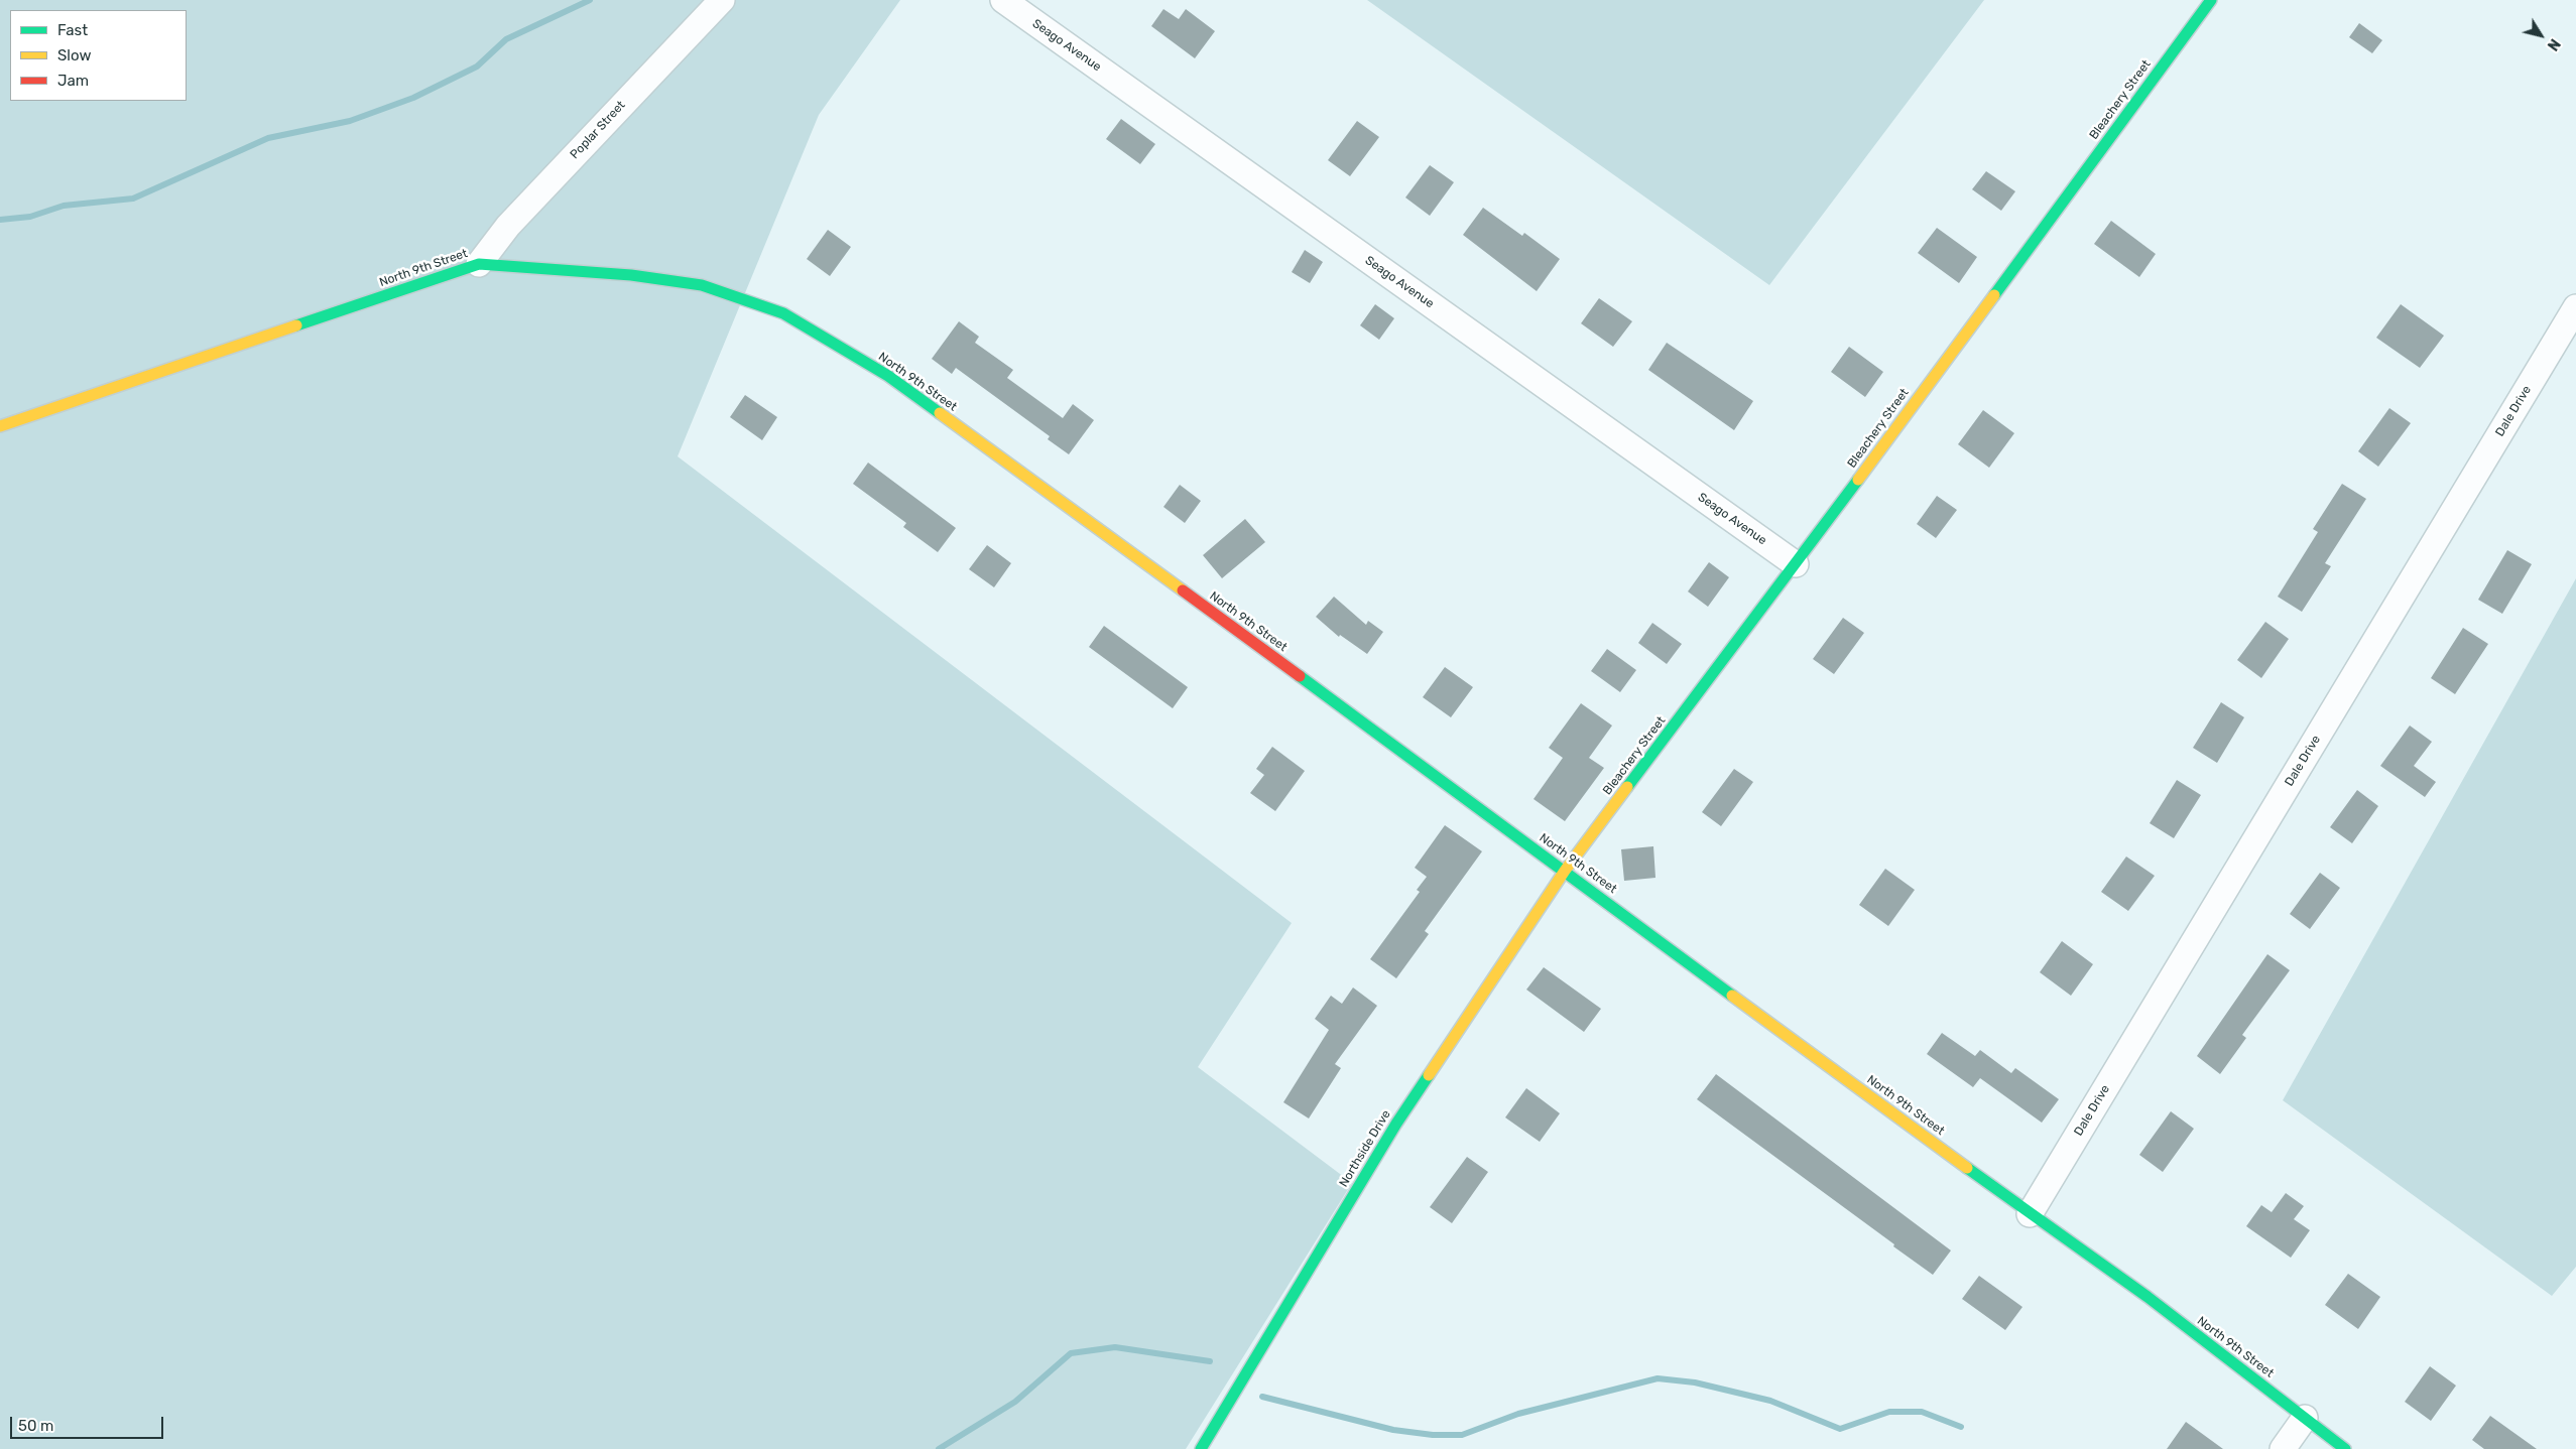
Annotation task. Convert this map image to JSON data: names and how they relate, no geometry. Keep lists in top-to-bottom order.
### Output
{
  "streets": {
    "street": [
      "Seago Avenue",
      "Bleachery Street",
      "Poplar Street",
      "North 9th Street",
      "Dale Drive",
      "Northside Drive"
    ]
  },
  "crossings": [
    ["Seago Avenue", "Bleachery Street"],
    ["Bleachery Street", "North 9th Street"],
    ["Bleachery Street", "Northside Drive"],
    ["Poplar Street", "North 9th Street"],
    ["North 9th Street", "Dale Drive"],
    ["North 9th Street", "Northside Drive"]
  ],
  "legend": ["Fast", "Slow", "Jam"],
  "scale_bar": "50 m",
  "north": "bottom right"
}
